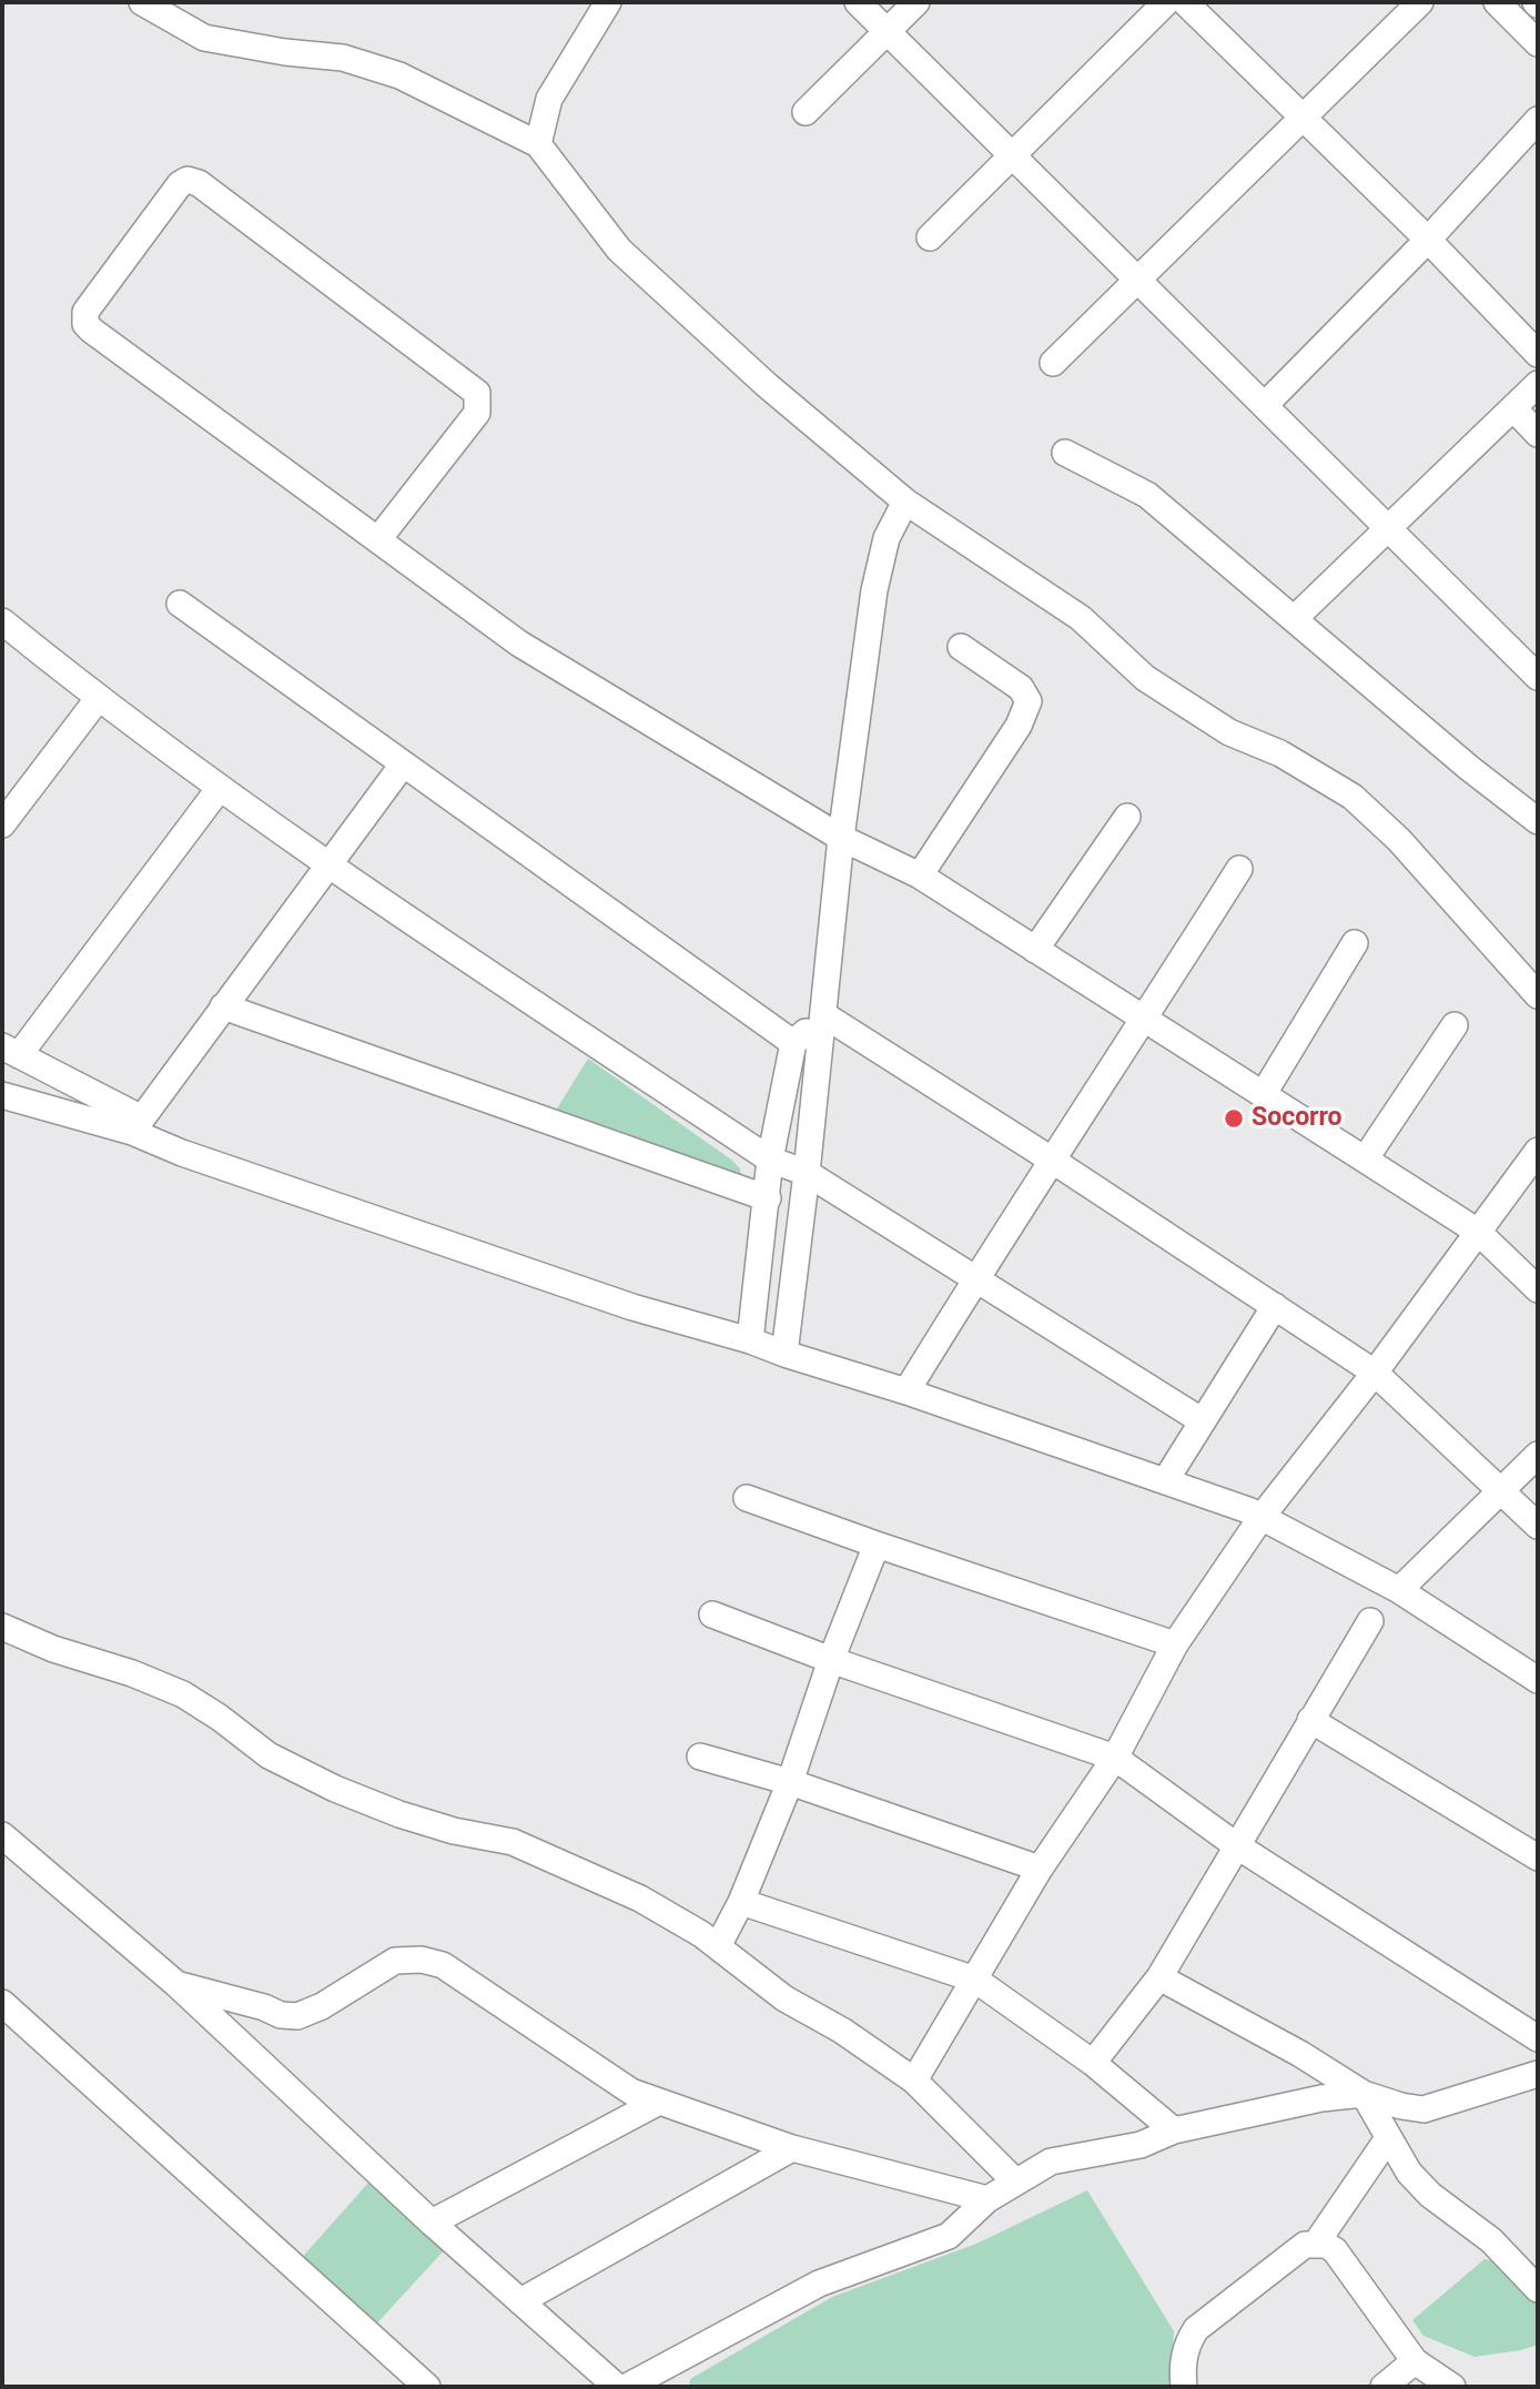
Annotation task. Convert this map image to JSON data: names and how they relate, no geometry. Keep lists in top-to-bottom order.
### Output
{
  "places": ["Socorro"]
}
